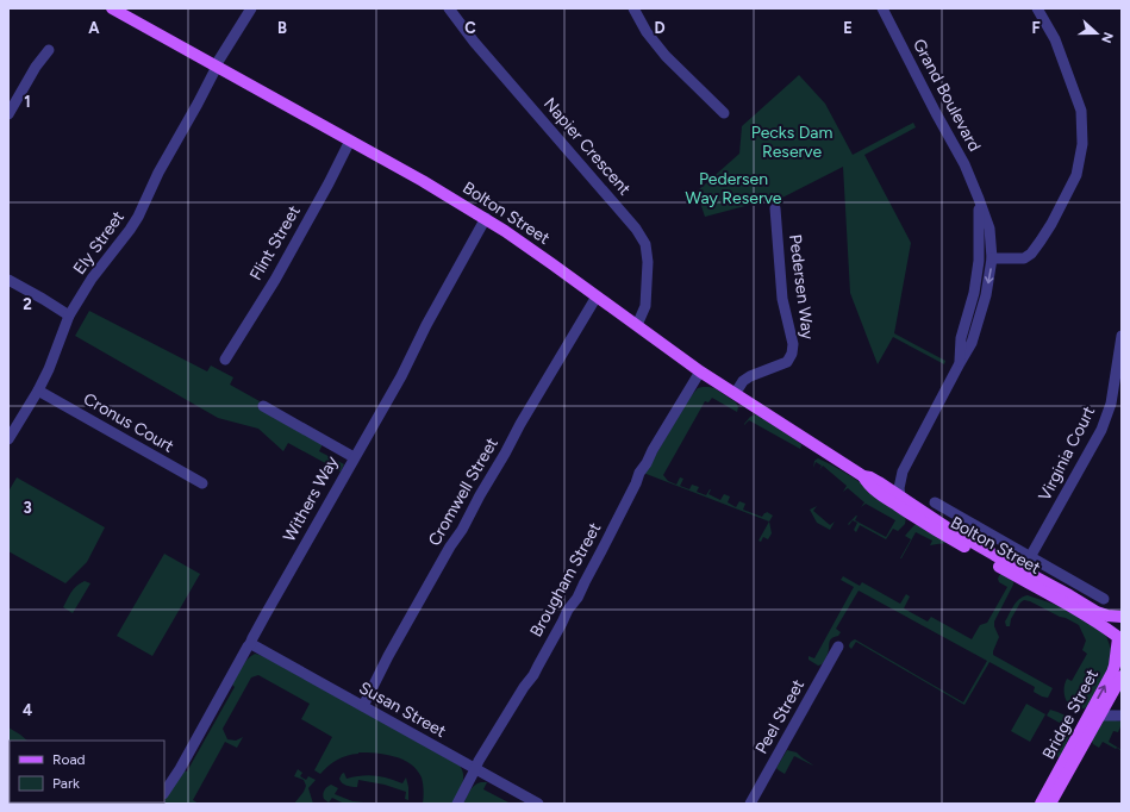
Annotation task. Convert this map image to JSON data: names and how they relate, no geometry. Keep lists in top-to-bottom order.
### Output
{
  "streets": {
    "main road": ["Bolton Street", "Bridge Street"],
    "street": [
      "Grand Boulevard",
      "Napier Crescent",
      "Ely Street",
      "Flint Street",
      "Pedersen Way",
      "Cronus Court",
      "Virginia Court",
      "Cromwell Street",
      "Withers Way",
      "Brougham Street",
      "Susan Street",
      "Peel Street"
    ]
  },
  "crossings": [
    ["Grand Boulevard", "Bolton Street"],
    ["Napier Crescent", "Bolton Street"],
    ["Bolton Street", "Ely Street"],
    ["Bolton Street", "Flint Street"],
    ["Bolton Street", "Pedersen Way"],
    ["Bolton Street", "Virginia Court"],
    ["Bolton Street", "Cromwell Street"],
    ["Bolton Street", "Withers Way"],
    ["Bolton Street", "Brougham Street"],
    ["Bolton Street", "Bridge Street"],
    ["Ely Street", "Cronus Court"],
    ["Cromwell Street", "Susan Street"],
    ["Withers Way", "Susan Street"],
    ["Brougham Street", "Susan Street"]
  ],
  "parks": ["Pecks Dam Reserve", "Pedersen Way Reserve"],
  "legend": ["Road", "Park"],
  "north": "right",
  "grid": {
    "columns": [
      "A",
      "B",
      "C",
      "D",
      "E",
      "F"
    ],
    "rows": [
      "1",
      "2",
      "3",
      "4"
    ]
  }
}
